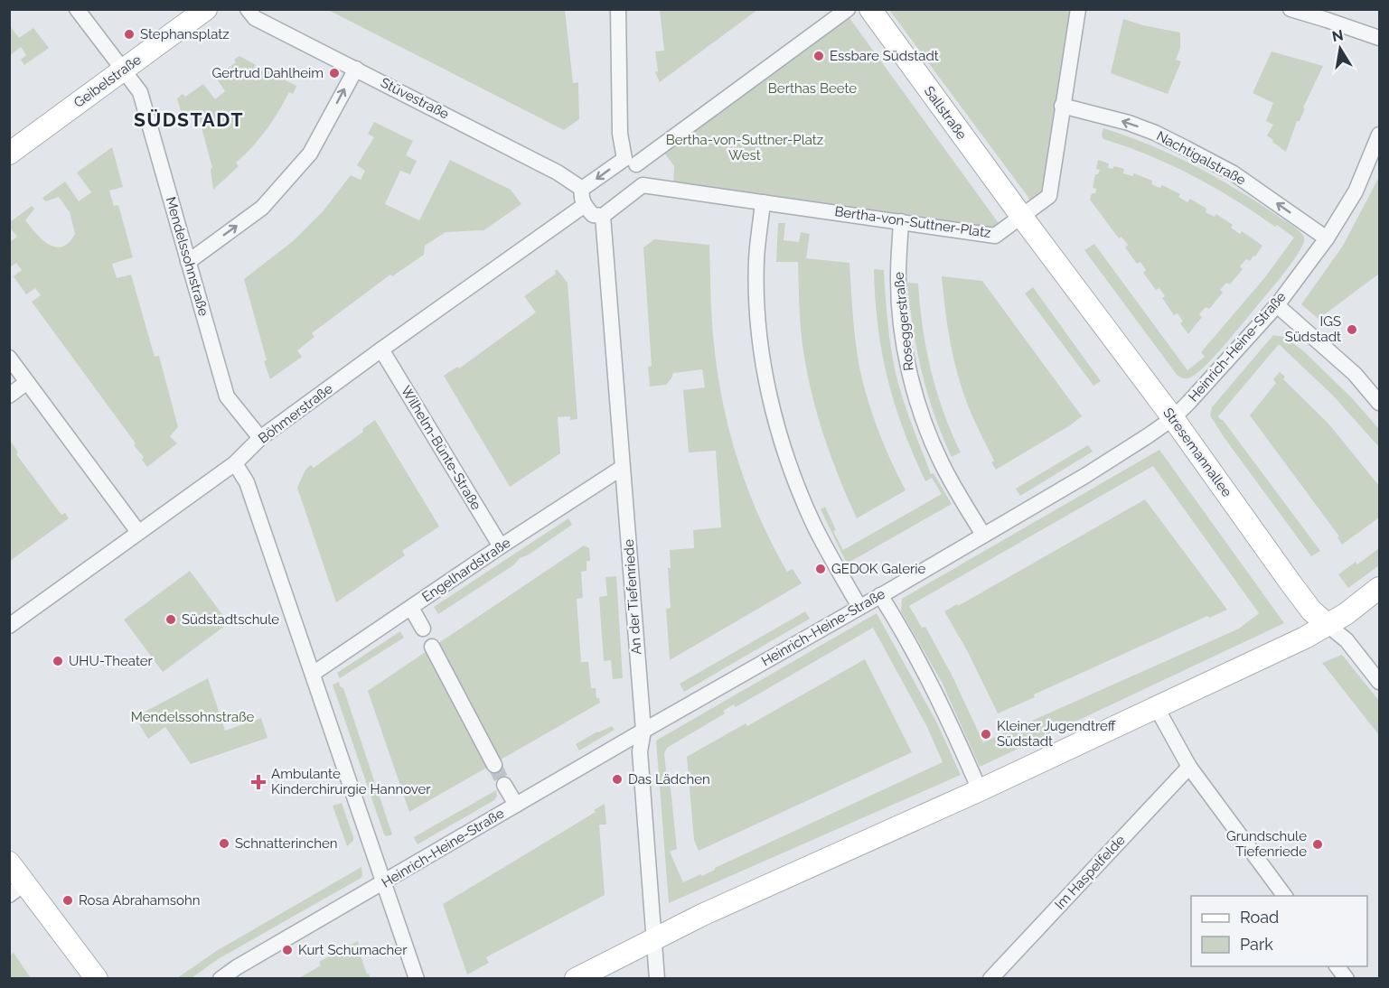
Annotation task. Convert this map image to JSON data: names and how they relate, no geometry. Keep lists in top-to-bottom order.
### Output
{
  "streets": {
    "street": [
      "Geibelstraße",
      "Stüvestraße",
      "Sallstraße",
      "Nachtigalstraße",
      "Bertha-von-Suttner-Platz",
      "Mendelssohnstraße",
      "Roseggerstraße",
      "Heinrich-Heine-Straße",
      "Böhmerstraße",
      "Wilhelm-Bünte-Straße",
      "Stresemannallee",
      "Engelhardstraße",
      "An der Tiefenriede",
      "Im Haspelfelde"
    ]
  },
  "crossings": [
    ["Geibelstraße", "Mendelssohnstraße"],
    ["Sallstraße", "Bertha-von-Suttner-Platz"],
    ["Sallstraße", "Stresemannallee"],
    ["Nachtigalstraße", "Bertha-von-Suttner-Platz"],
    ["Nachtigalstraße", "Heinrich-Heine-Straße"],
    ["Bertha-von-Suttner-Platz", "Roseggerstraße"],
    ["Bertha-von-Suttner-Platz", "Stresemannallee"],
    ["Mendelssohnstraße", "Böhmerstraße"],
    ["Roseggerstraße", "Heinrich-Heine-Straße"],
    ["Heinrich-Heine-Straße", "Stresemannallee"],
    ["Heinrich-Heine-Straße", "An der Tiefenriede"],
    ["Böhmerstraße", "Wilhelm-Bünte-Straße"],
    ["Wilhelm-Bünte-Straße", "Engelhardstraße"],
    ["Engelhardstraße", "An der Tiefenriede"]
  ],
  "one_way": ["Nachtigalstraße"],
  "districts": ["SÜDSTADT"],
  "parks": ["Berthas Beete", "Bertha-von-Suttner-Platz West", "Mendelssohnstraße"],
  "places": {
    "other": [
      "Stephansplatz",
      "Essbare Südstadt",
      "Gertrud Dahlheim",
      "IGS Südstadt",
      "GEDOK Galerie",
      "Südstadtschule",
      "UHU-Theater",
      "Kleiner Jugendtreff Südstadt",
      "Das Lädchen",
      "Schnatterinchen",
      "Grundschule Tiefenriede",
      "Rosa Abrahamsohn",
      "Kurt Schumacher"
    ],
    "health": ["Ambulante Kinderchirurgie Hannover"]
  },
  "legend": ["Road", "Park"],
  "north": "top"
}
